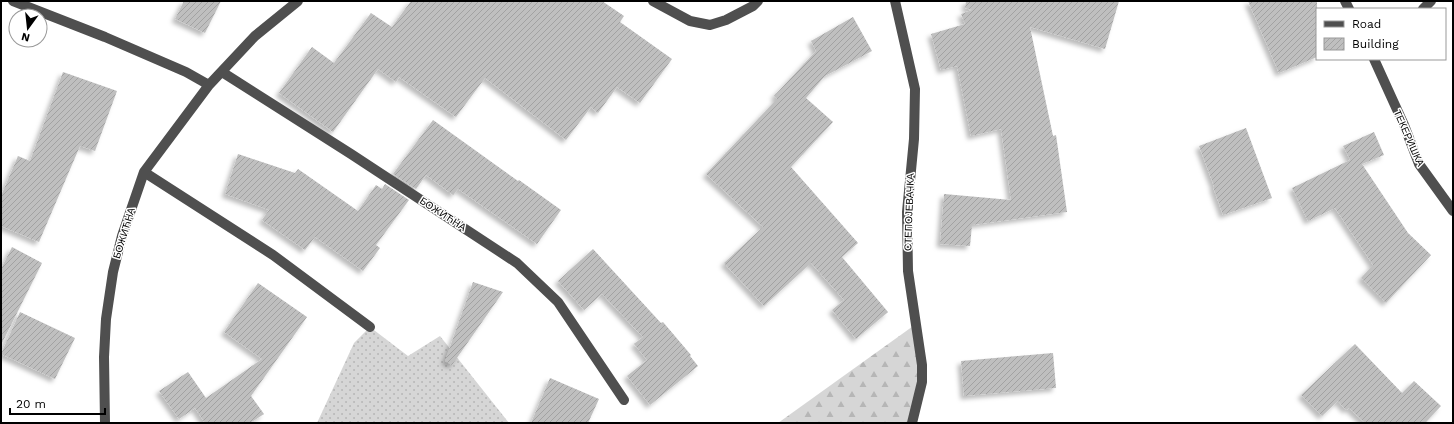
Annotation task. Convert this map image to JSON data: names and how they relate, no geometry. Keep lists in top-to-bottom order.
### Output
{
  "streets": {
    "street": ["ТЕКЕРИШКА", "СТЕПОЈЕВАЧКА", "БОЖИЋНА"]
  },
  "legend": ["Road", "Building"],
  "scale_bar": "20 m",
  "north": "bottom"
}
